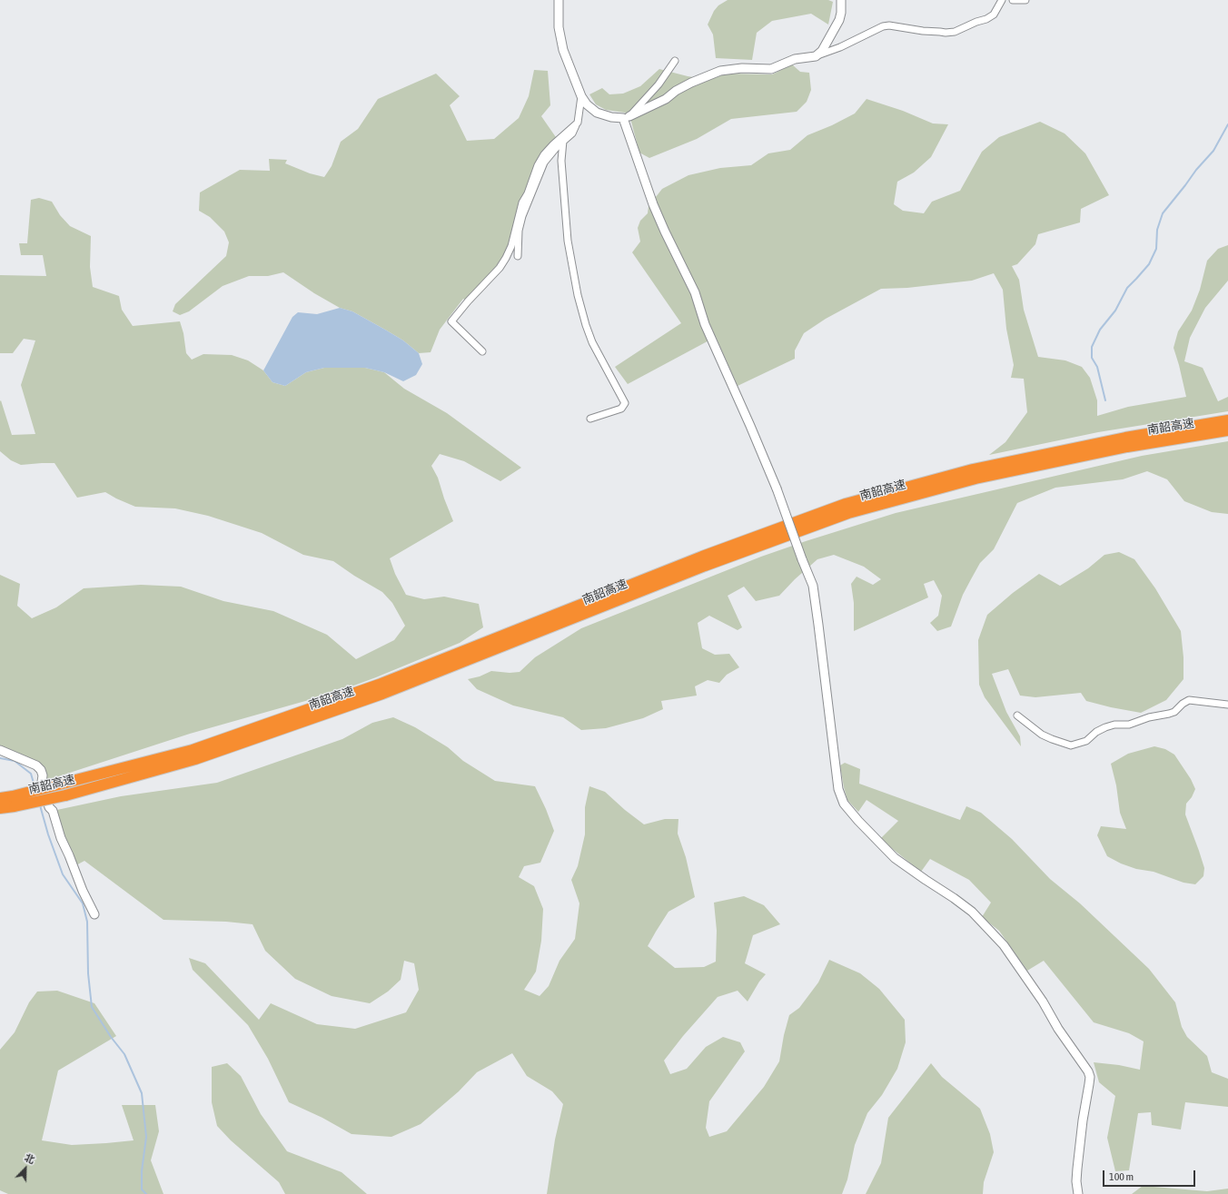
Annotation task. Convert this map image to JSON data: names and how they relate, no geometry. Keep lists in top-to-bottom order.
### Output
{
  "streets": {
    "highway": ["南韶高速"]
  },
  "scale_bar": "100 m",
  "north": "top right"
}
